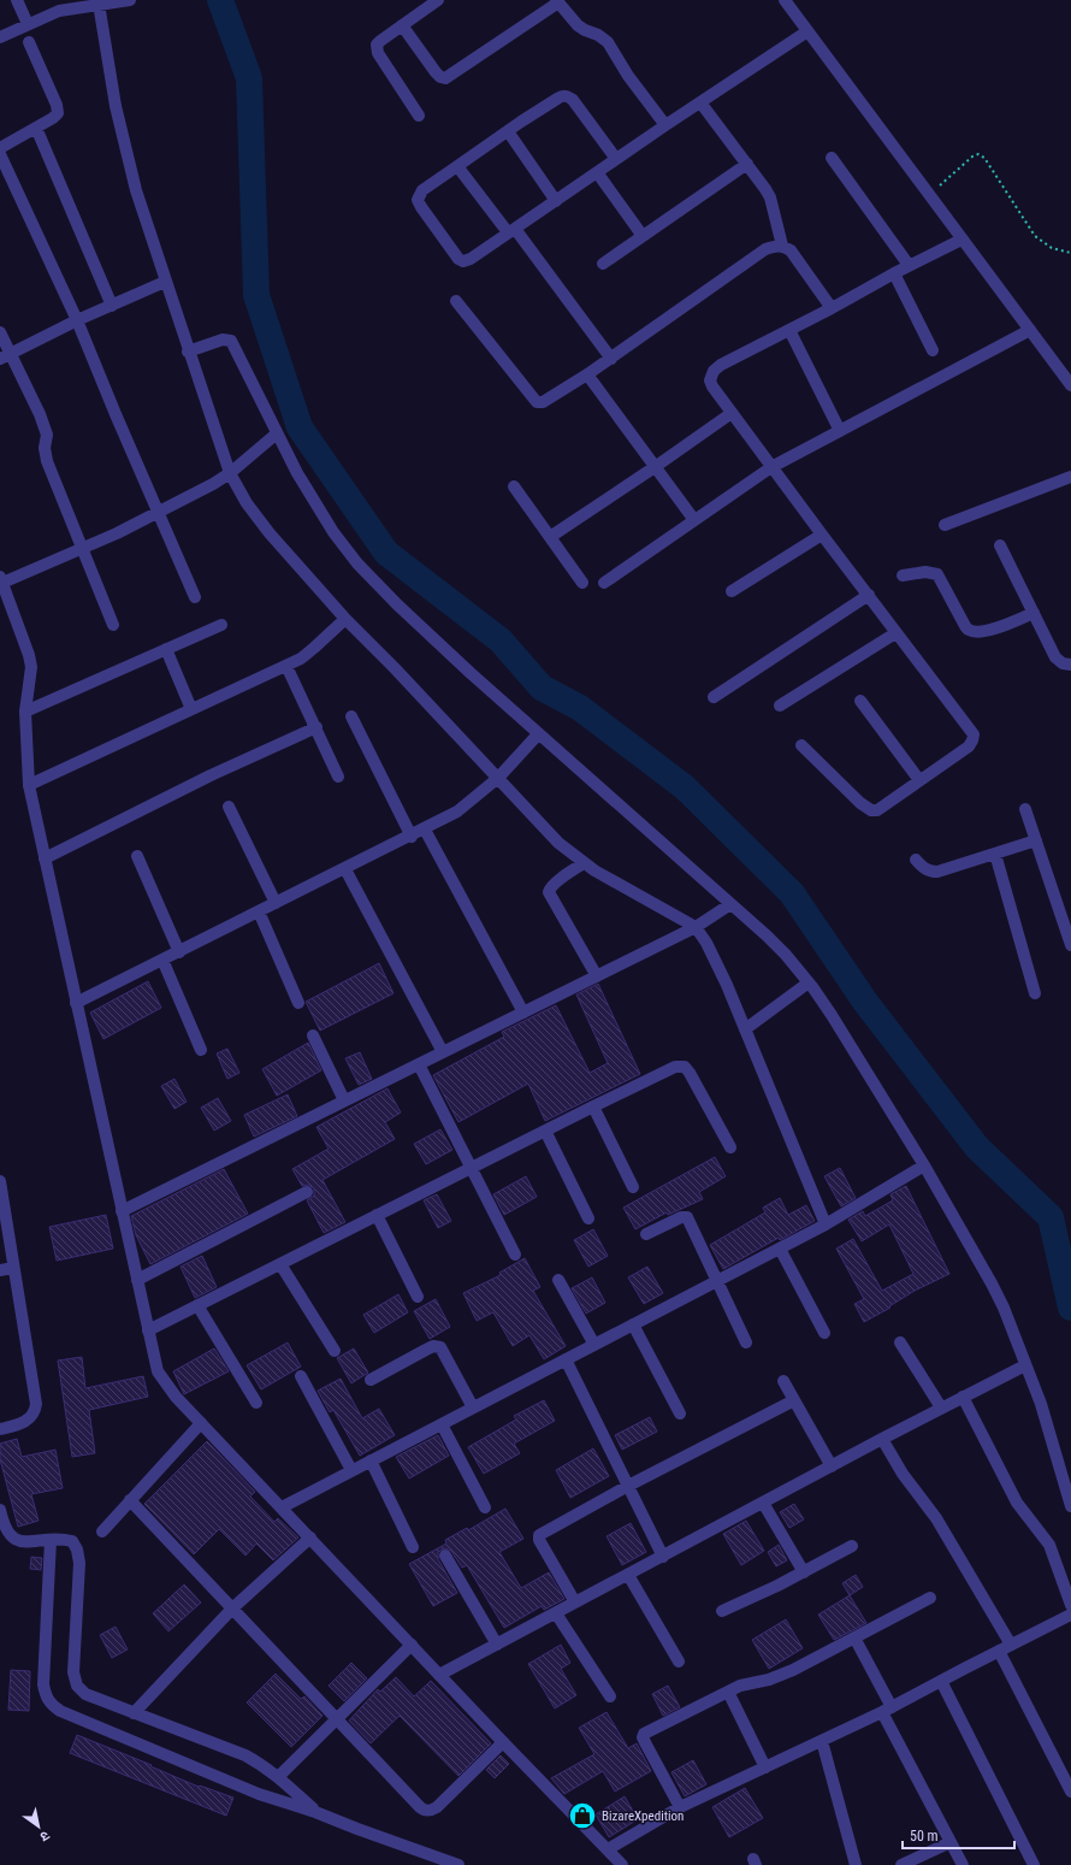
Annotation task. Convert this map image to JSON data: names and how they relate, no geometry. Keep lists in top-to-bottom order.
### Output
{
  "places": {
    "shop": ["BizareXpedition"]
  },
  "scale_bar": "50 m",
  "north": "bottom right"
}
